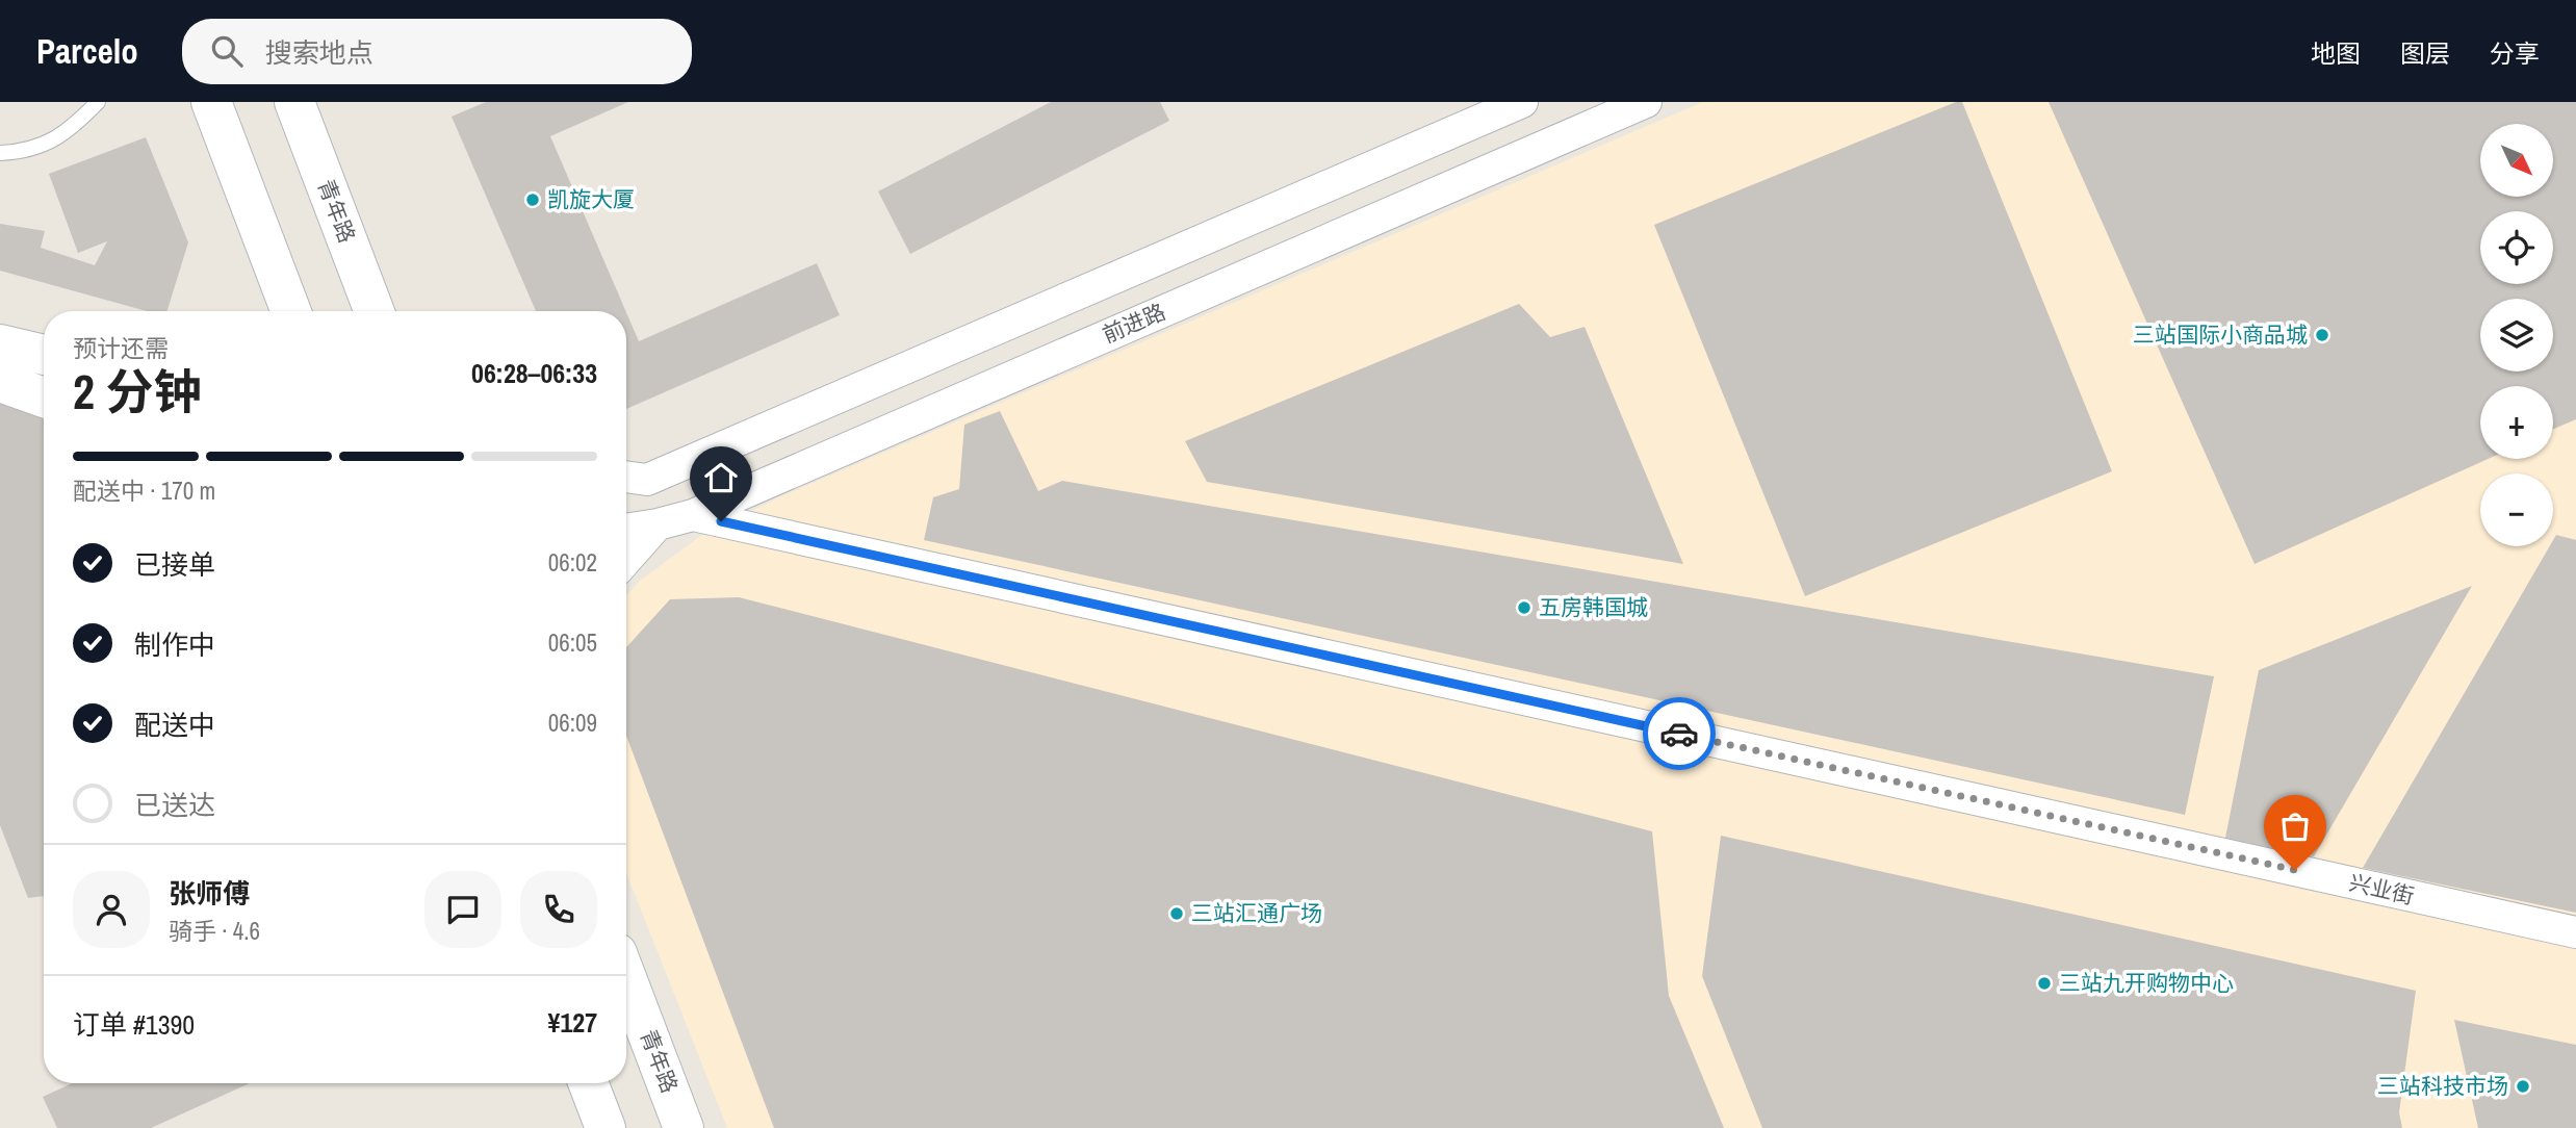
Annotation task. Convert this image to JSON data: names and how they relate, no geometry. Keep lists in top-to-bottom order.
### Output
{
  "streets": {
    "main road": ["青年路"],
    "street": ["前进路", "兴业街"]
  },
  "crossings": [
    ["前进路", "兴业街"]
  ],
  "places": [
    "凯旋大厦",
    "三站国际小商品城",
    "五房韩国城",
    "三站汇通广场",
    "三站九开购物中心",
    "三站科技市场"
  ],
  "north": "bottom right",
  "page": {
    "header": "Parcelo",
    "search": "搜索地点",
    "nav": ["地图", "图层", "分享"],
    "map_buttons": ["+", "−"],
    "heading": ["2 分钟", "预计还需", "06:28–06:33"],
    "panel": [
      "张师傅",
      "骑手 · 4.6",
      "订单 #1390",
      "¥127"
    ],
    "bar": "配送中 · 170 m",
    "list": [
      ["已接单", "06:02"],
      ["制作中", "06:05"],
      ["配送中", "06:09"],
      "已送达"
    ]
  }
}
